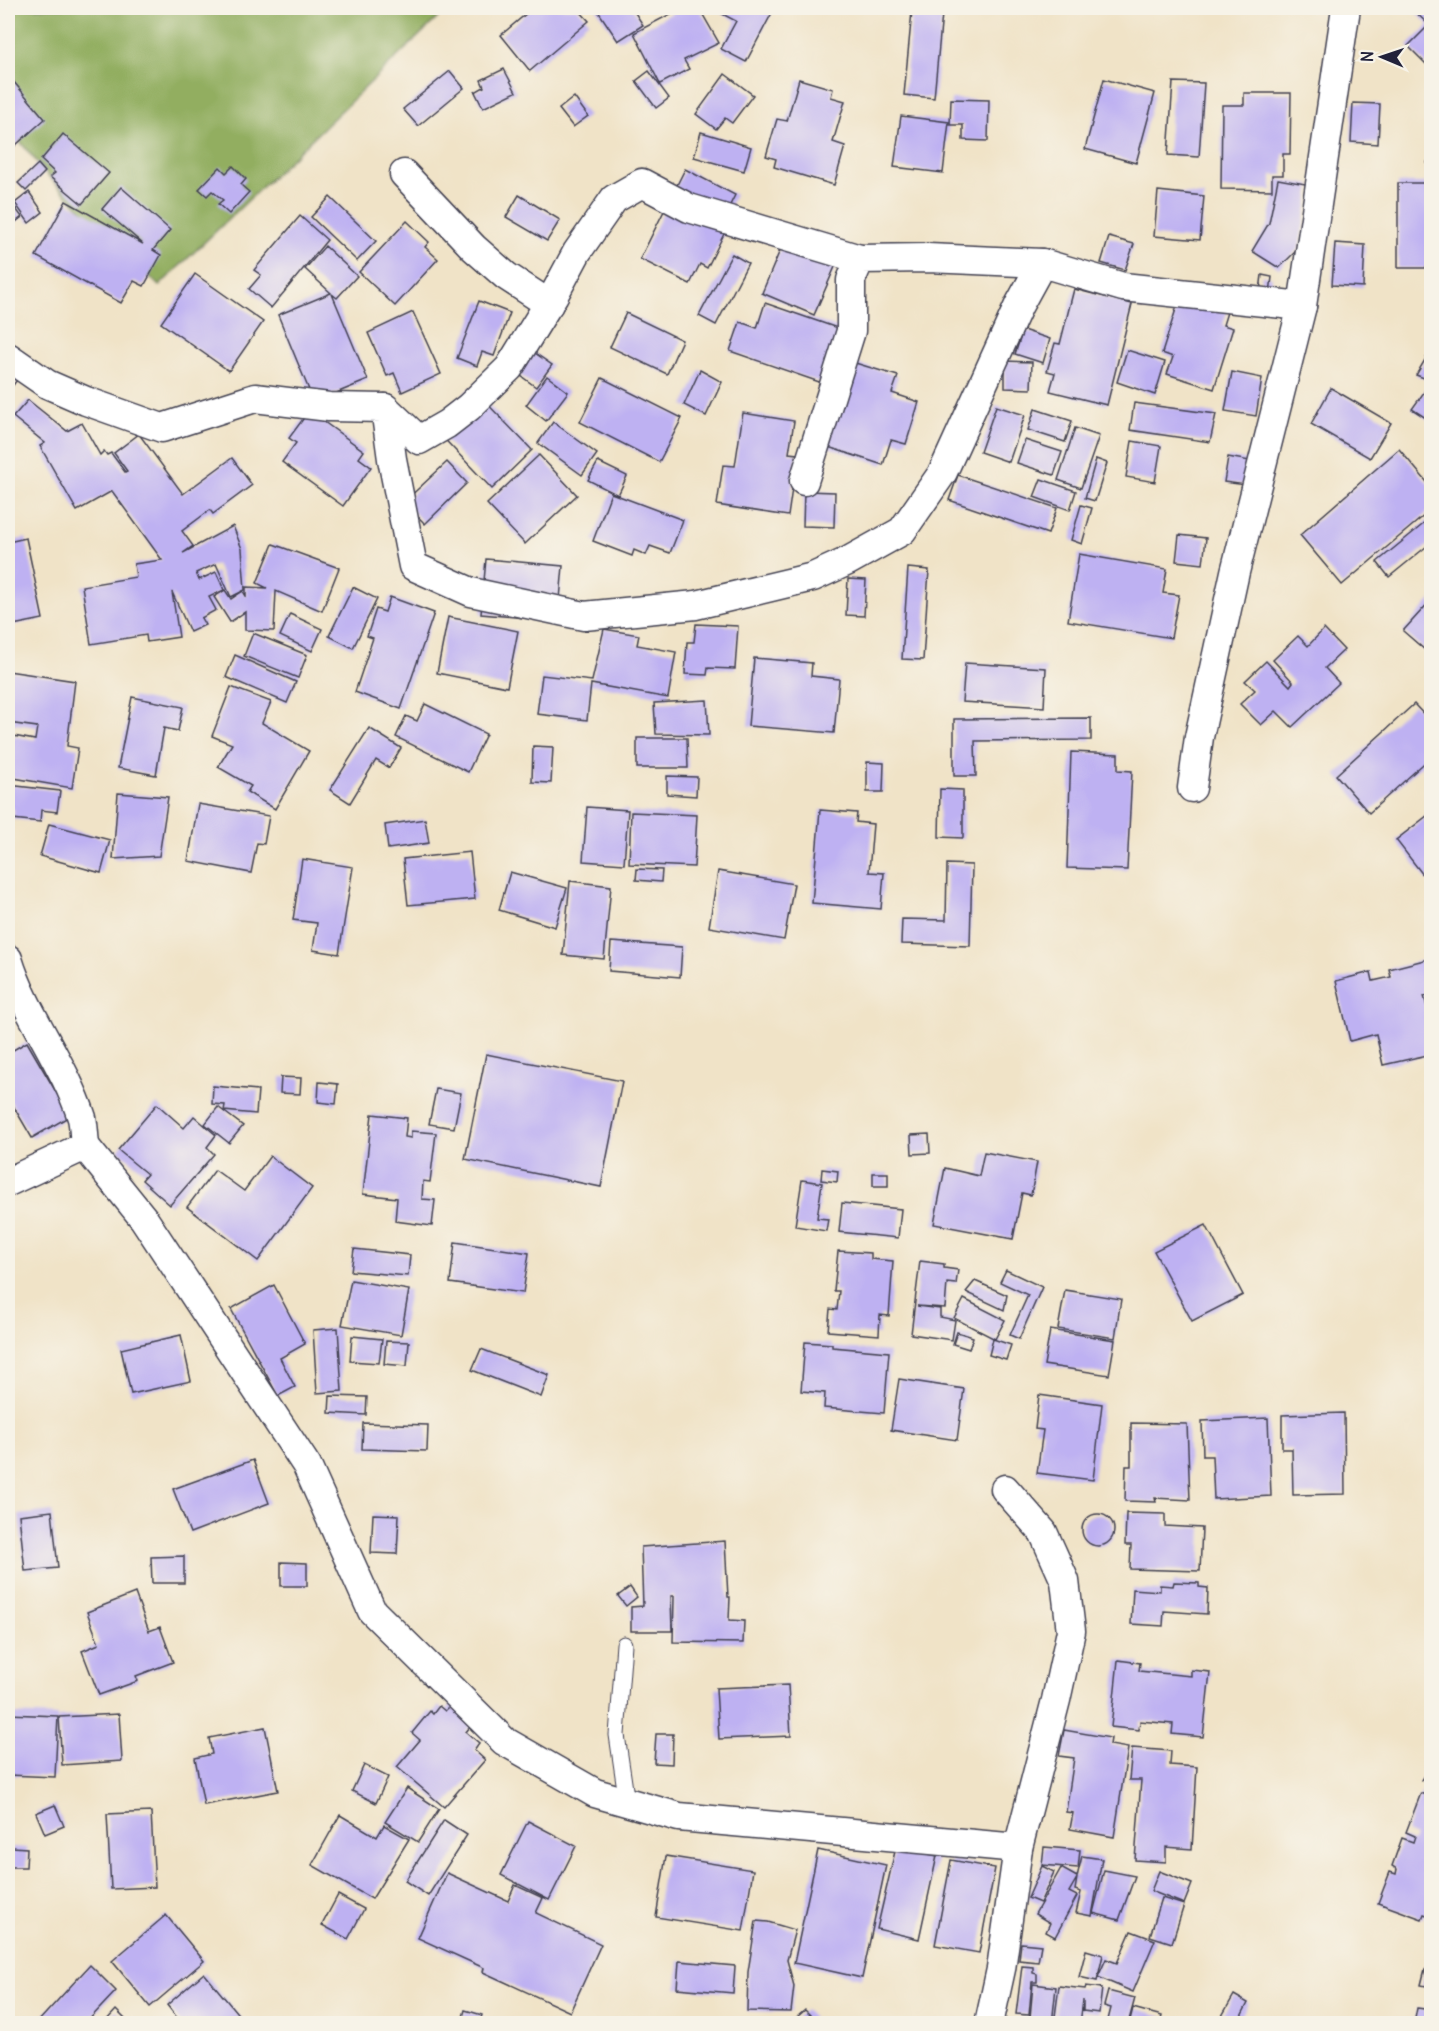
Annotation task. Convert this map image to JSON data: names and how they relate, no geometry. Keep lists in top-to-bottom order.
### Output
{
  "north": "left"
}
